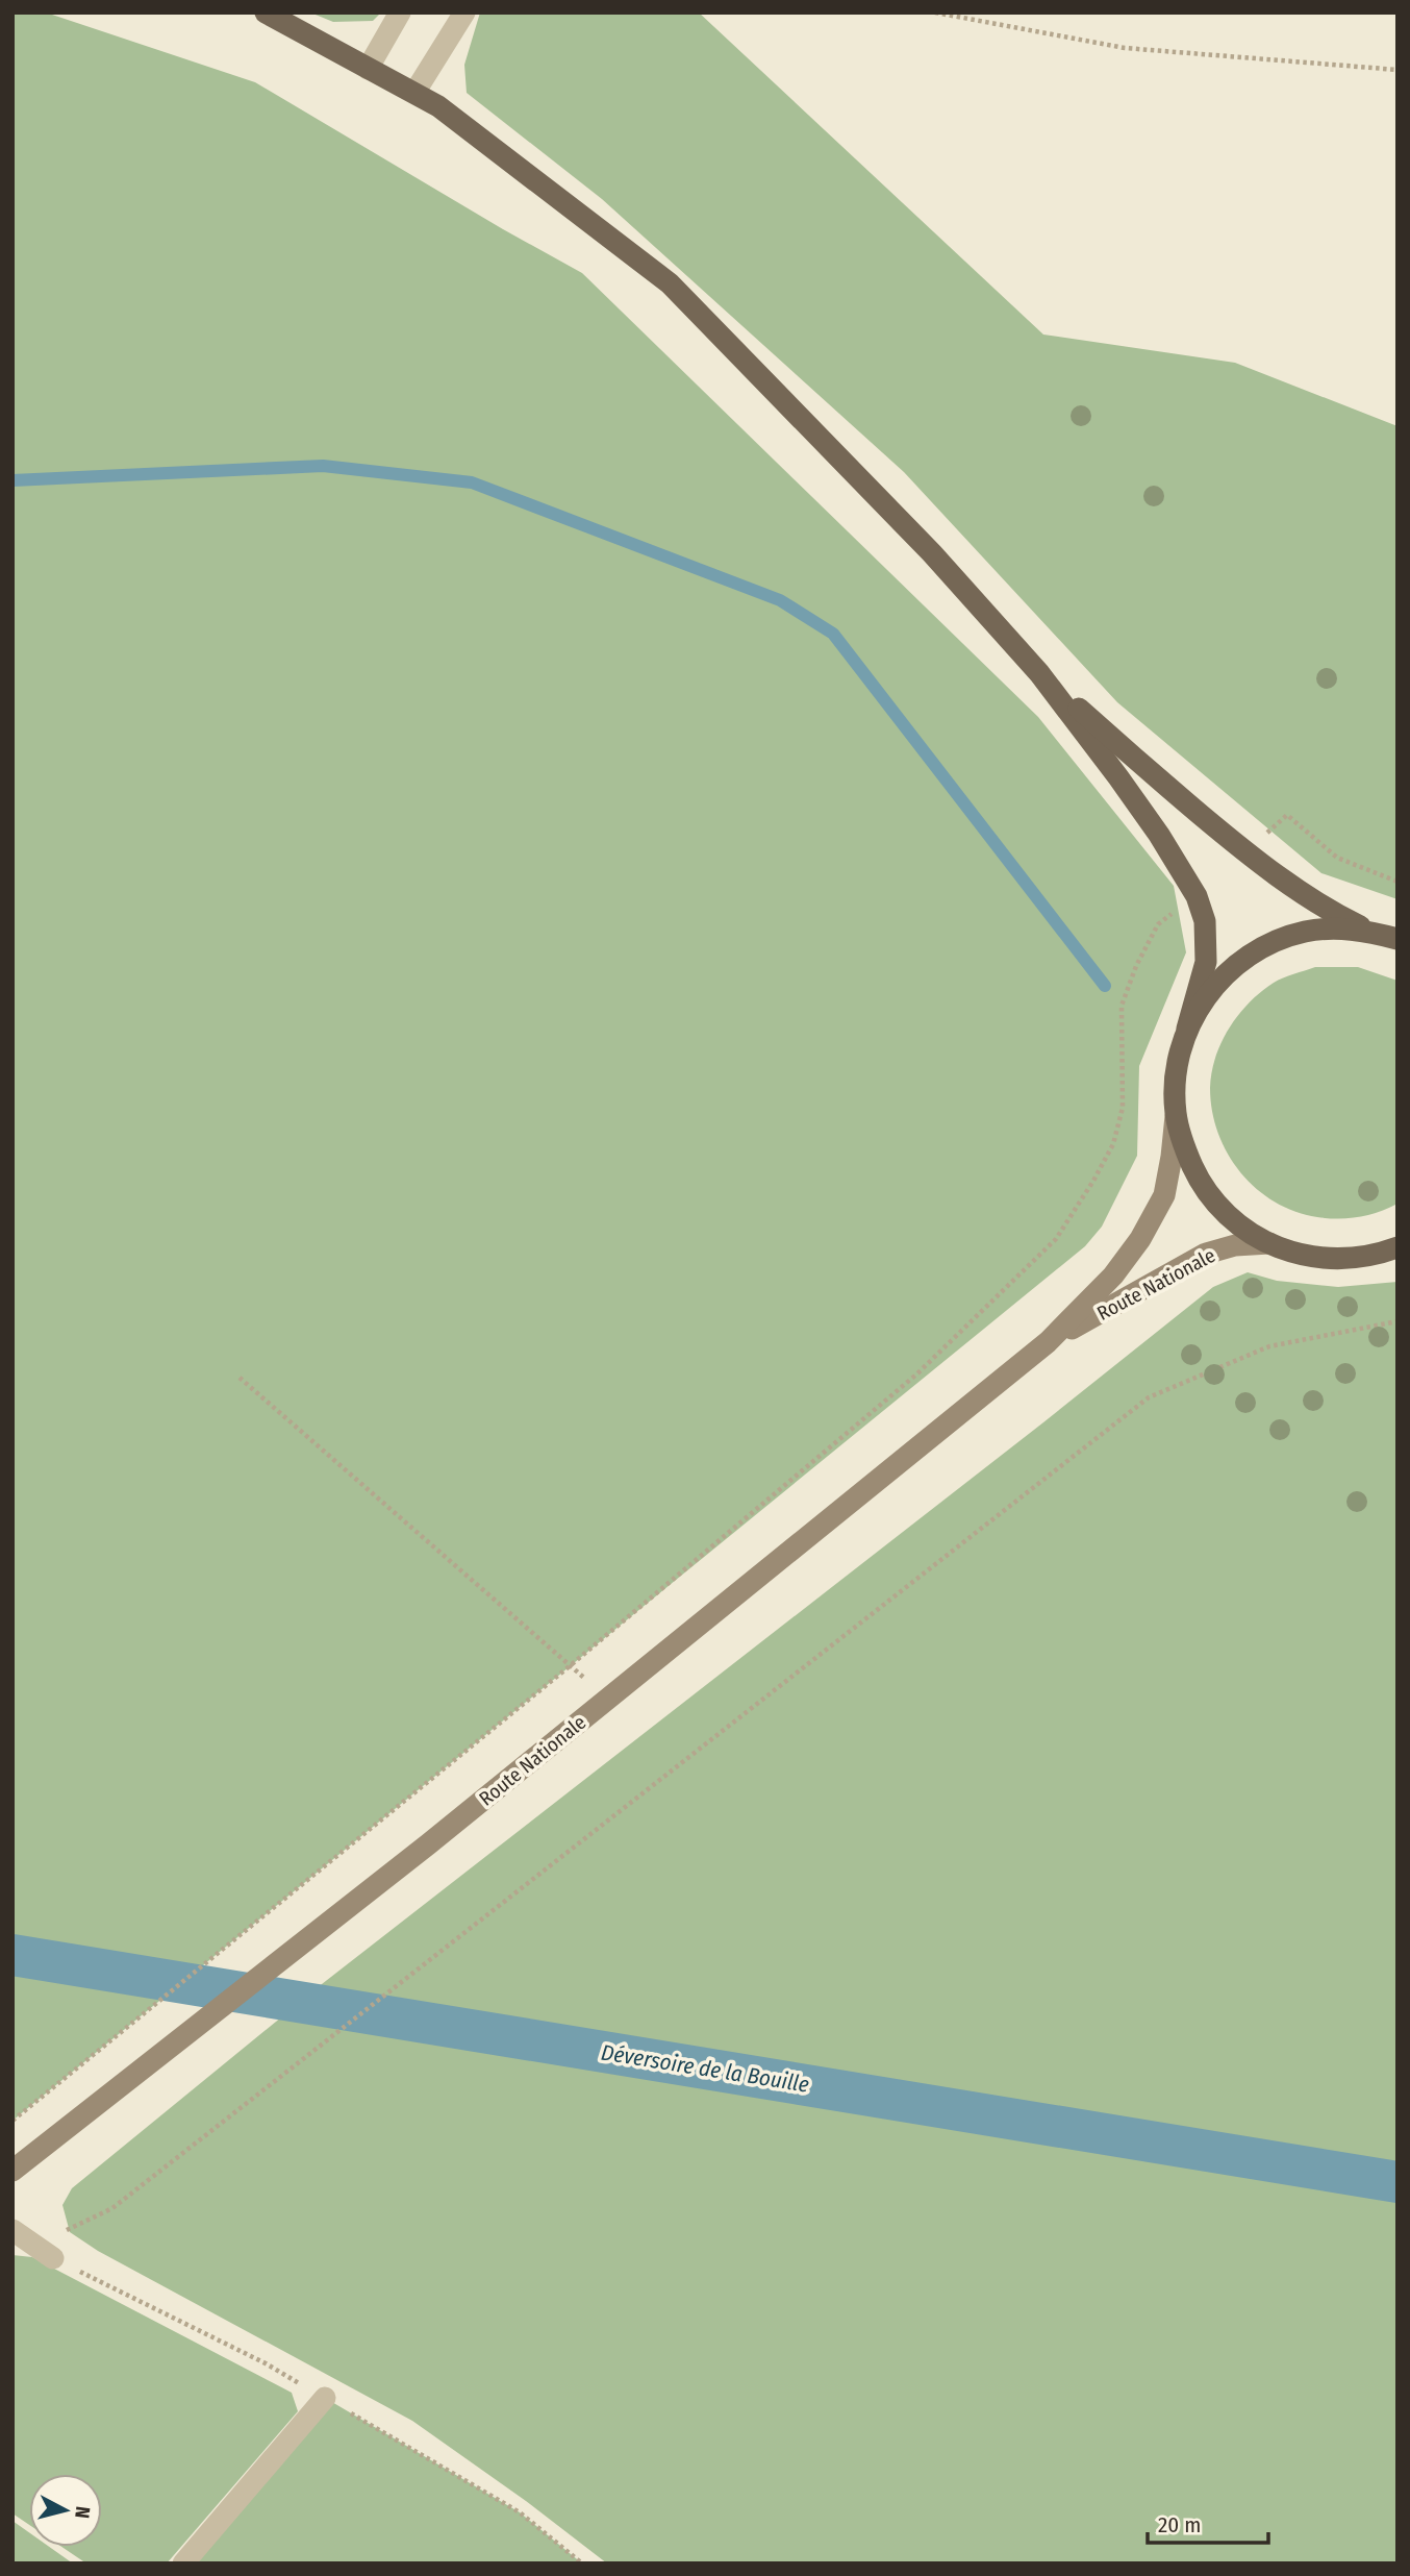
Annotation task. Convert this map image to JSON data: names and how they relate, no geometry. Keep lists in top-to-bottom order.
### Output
{
  "streets": {
    "main road": ["Route Nationale"]
  },
  "water": ["Déversoire de la Bouille"],
  "scale_bar": "20 m",
  "north": "right"
}
